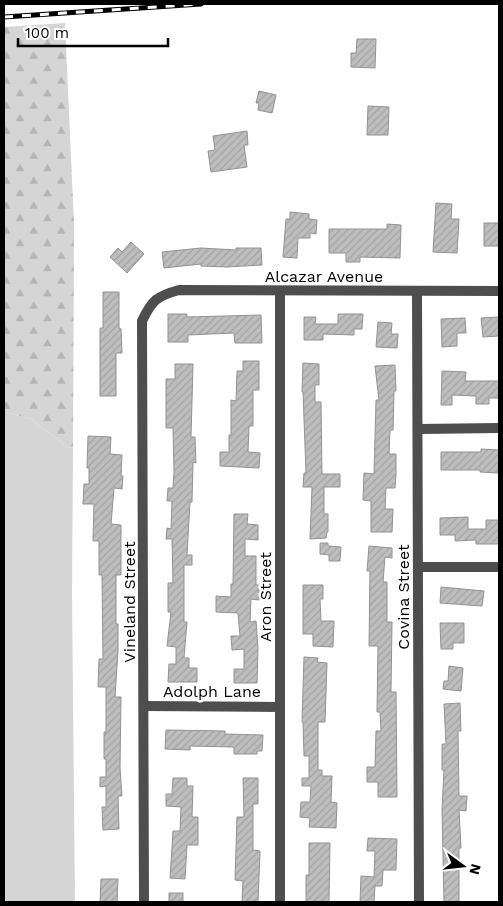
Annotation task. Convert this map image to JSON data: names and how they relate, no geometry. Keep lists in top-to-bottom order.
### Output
{
  "streets": {
    "street": [
      "Alcazar Avenue",
      "Aron Street",
      "Covina Street",
      "Vineland Street",
      "Adolph Lane"
    ]
  },
  "crossings": [
    ["Alcazar Avenue", "Aron Street"],
    ["Alcazar Avenue", "Covina Street"],
    ["Alcazar Avenue", "Vineland Street"],
    ["Aron Street", "Adolph Lane"],
    ["Vineland Street", "Adolph Lane"]
  ],
  "scale_bar": "100 m",
  "north": "right"
}
